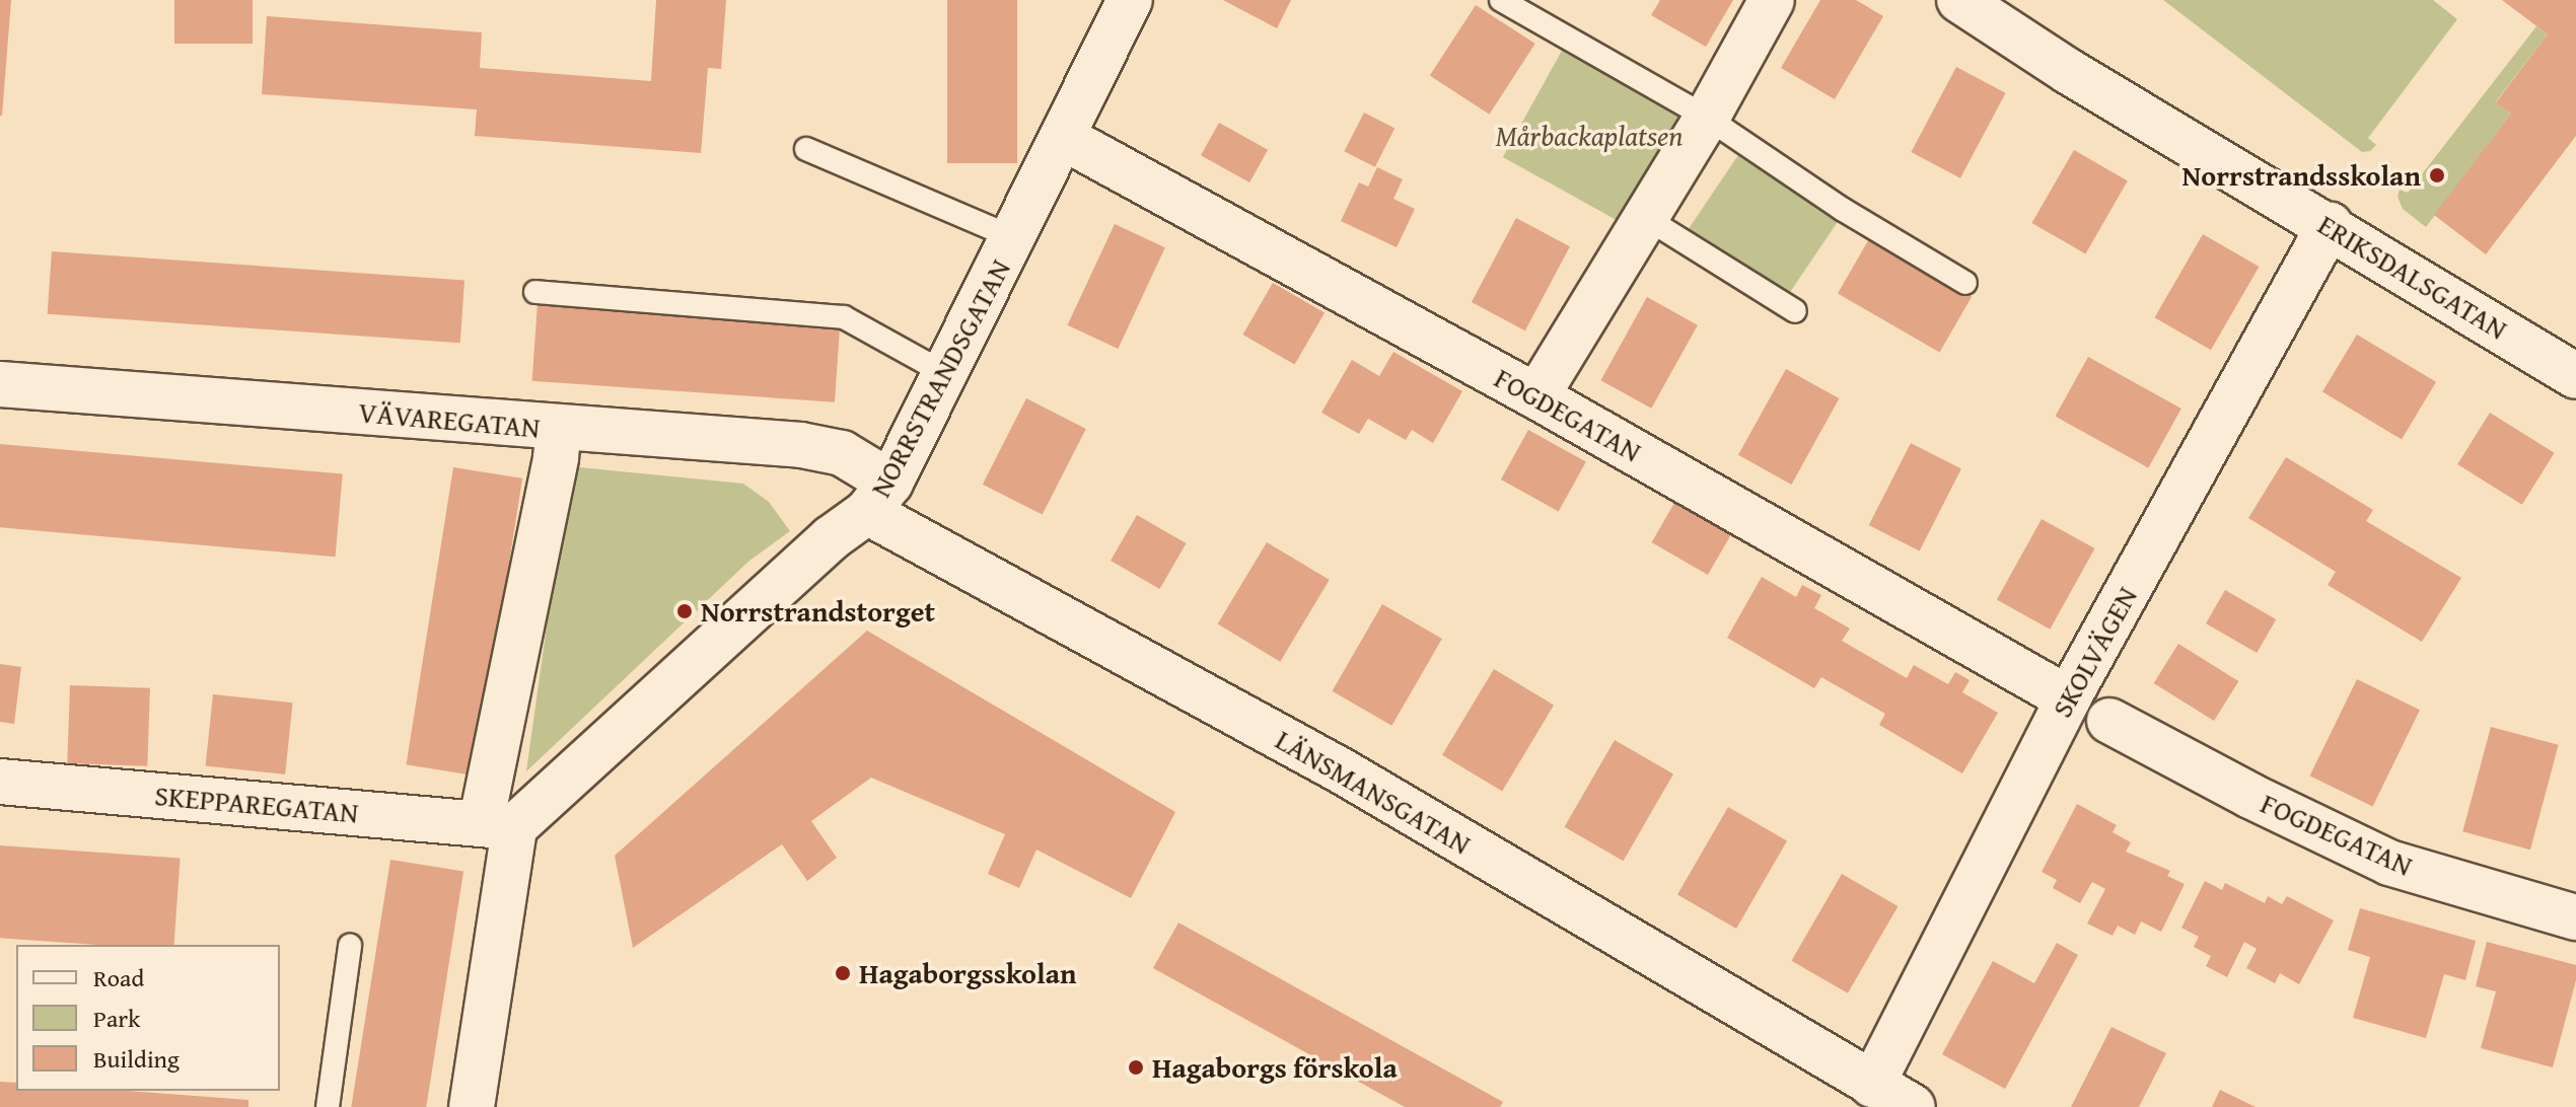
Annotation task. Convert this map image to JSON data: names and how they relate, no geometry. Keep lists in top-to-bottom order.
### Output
{
  "streets": {
    "street": [
      "ERIKSDALSGATAN",
      "NORRSTRANDSGATAN",
      "FOGDEGATAN",
      "VÄVAREGATAN",
      "SKOLVÄGEN",
      "LÄNSMANSGATAN",
      "SKEPPAREGATAN"
    ]
  },
  "crossings": [
    ["ERIKSDALSGATAN", "SKOLVÄGEN"],
    ["NORRSTRANDSGATAN", "FOGDEGATAN"],
    ["NORRSTRANDSGATAN", "VÄVAREGATAN"],
    ["NORRSTRANDSGATAN", "LÄNSMANSGATAN"],
    ["NORRSTRANDSGATAN", "SKEPPAREGATAN"],
    ["FOGDEGATAN", "SKOLVÄGEN"],
    ["VÄVAREGATAN", "LÄNSMANSGATAN"],
    ["SKOLVÄGEN", "LÄNSMANSGATAN"]
  ],
  "parks": ["Mårbackaplatsen"],
  "places": [
    "Norrstrandsskolan",
    "Norrstrandstorget",
    "Hagaborgsskolan",
    "Hagaborgs förskola"
  ],
  "legend": ["Road", "Park", "Building"]
}
